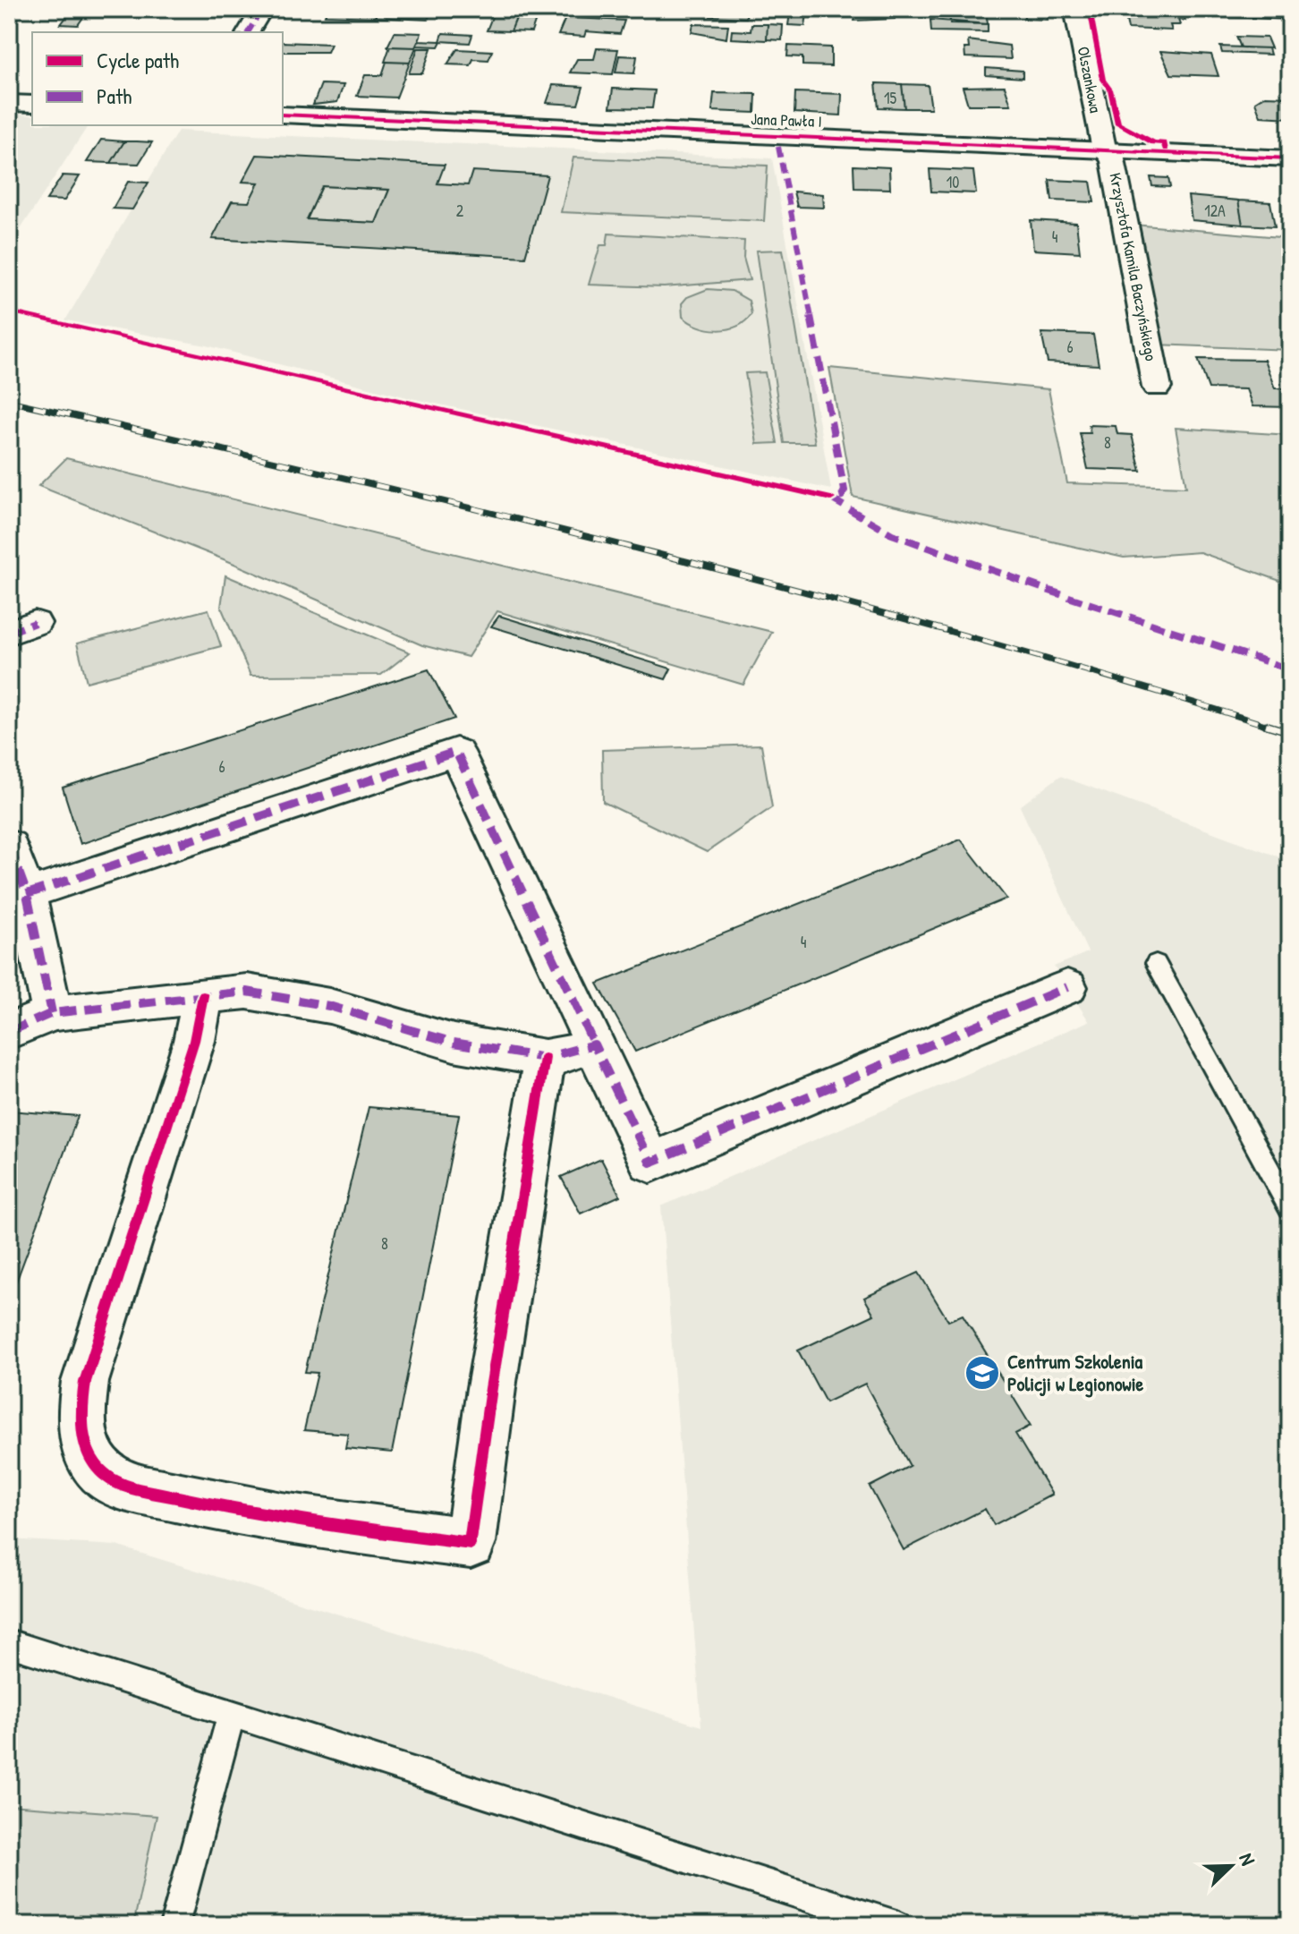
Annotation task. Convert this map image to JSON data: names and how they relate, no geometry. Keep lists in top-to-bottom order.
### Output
{
  "streets": {
    "street": ["Olszankowa", "Jana Pawła I", "Krzysztofa Kamila Baczyńskiego"]
  },
  "crossings": [
    ["Olszankowa", "Jana Pawła I"],
    ["Olszankowa", "Krzysztofa Kamila Baczyńskiego"],
    ["Jana Pawła I", "Krzysztofa Kamila Baczyńskiego"]
  ],
  "places": {
    "school or university": ["Centrum Szkolenia Policji w Legionowie"]
  },
  "house_numbers": [
    "15",
    "10",
    "2",
    "12A",
    "4",
    "6",
    "8",
    "6",
    "4",
    "8"
  ],
  "legend": ["Cycle path", "Path"],
  "north": "top right"
}
